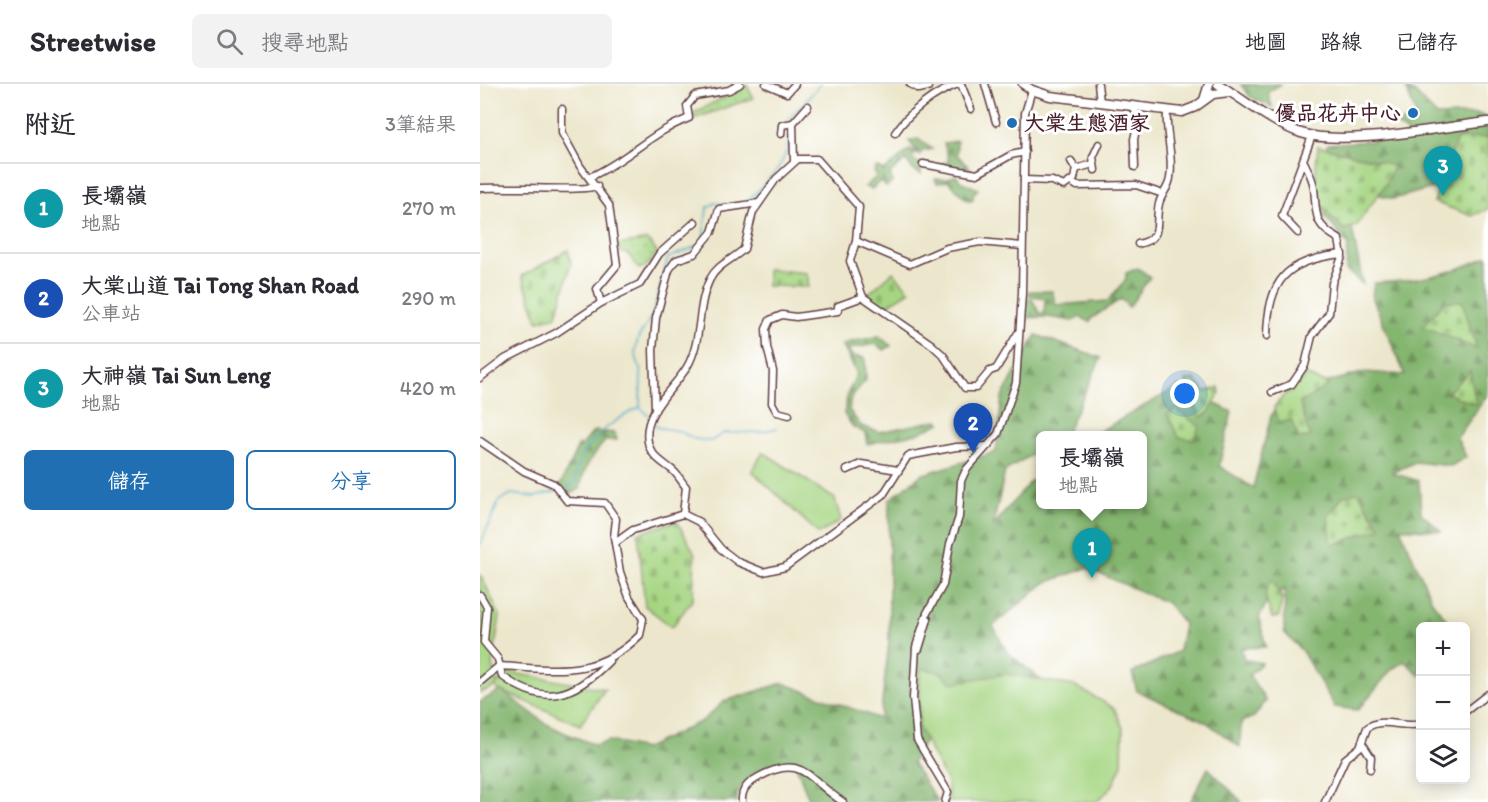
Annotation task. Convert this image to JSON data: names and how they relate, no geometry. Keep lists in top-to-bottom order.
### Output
{
  "places": ["優品花卉中心", "大棠生態酒家"],
  "page": {
    "header": "Streetwise",
    "search": "搜尋地點",
    "nav": ["地圖", "路線", "已儲存"],
    "heading": ["附近", "3筆結果"],
    "pins": ["3", "2", "1"],
    "list": [
      {
        "mark": "1",
        "name": "長壩嶺",
        "note": "地點",
        "value": "270 m"
      },
      {
        "mark": "2",
        "name": "大棠山道 Tai Tong Shan Road",
        "note": "公車站",
        "value": "290 m"
      },
      {
        "mark": "3",
        "name": "大神嶺 Tai Sun Leng",
        "note": "地點",
        "value": "420 m"
      }
    ],
    "popup": ["長壩嶺", "地點"],
    "buttons": ["儲存", "分享"],
    "map_buttons": ["+", "−"]
  }
}
